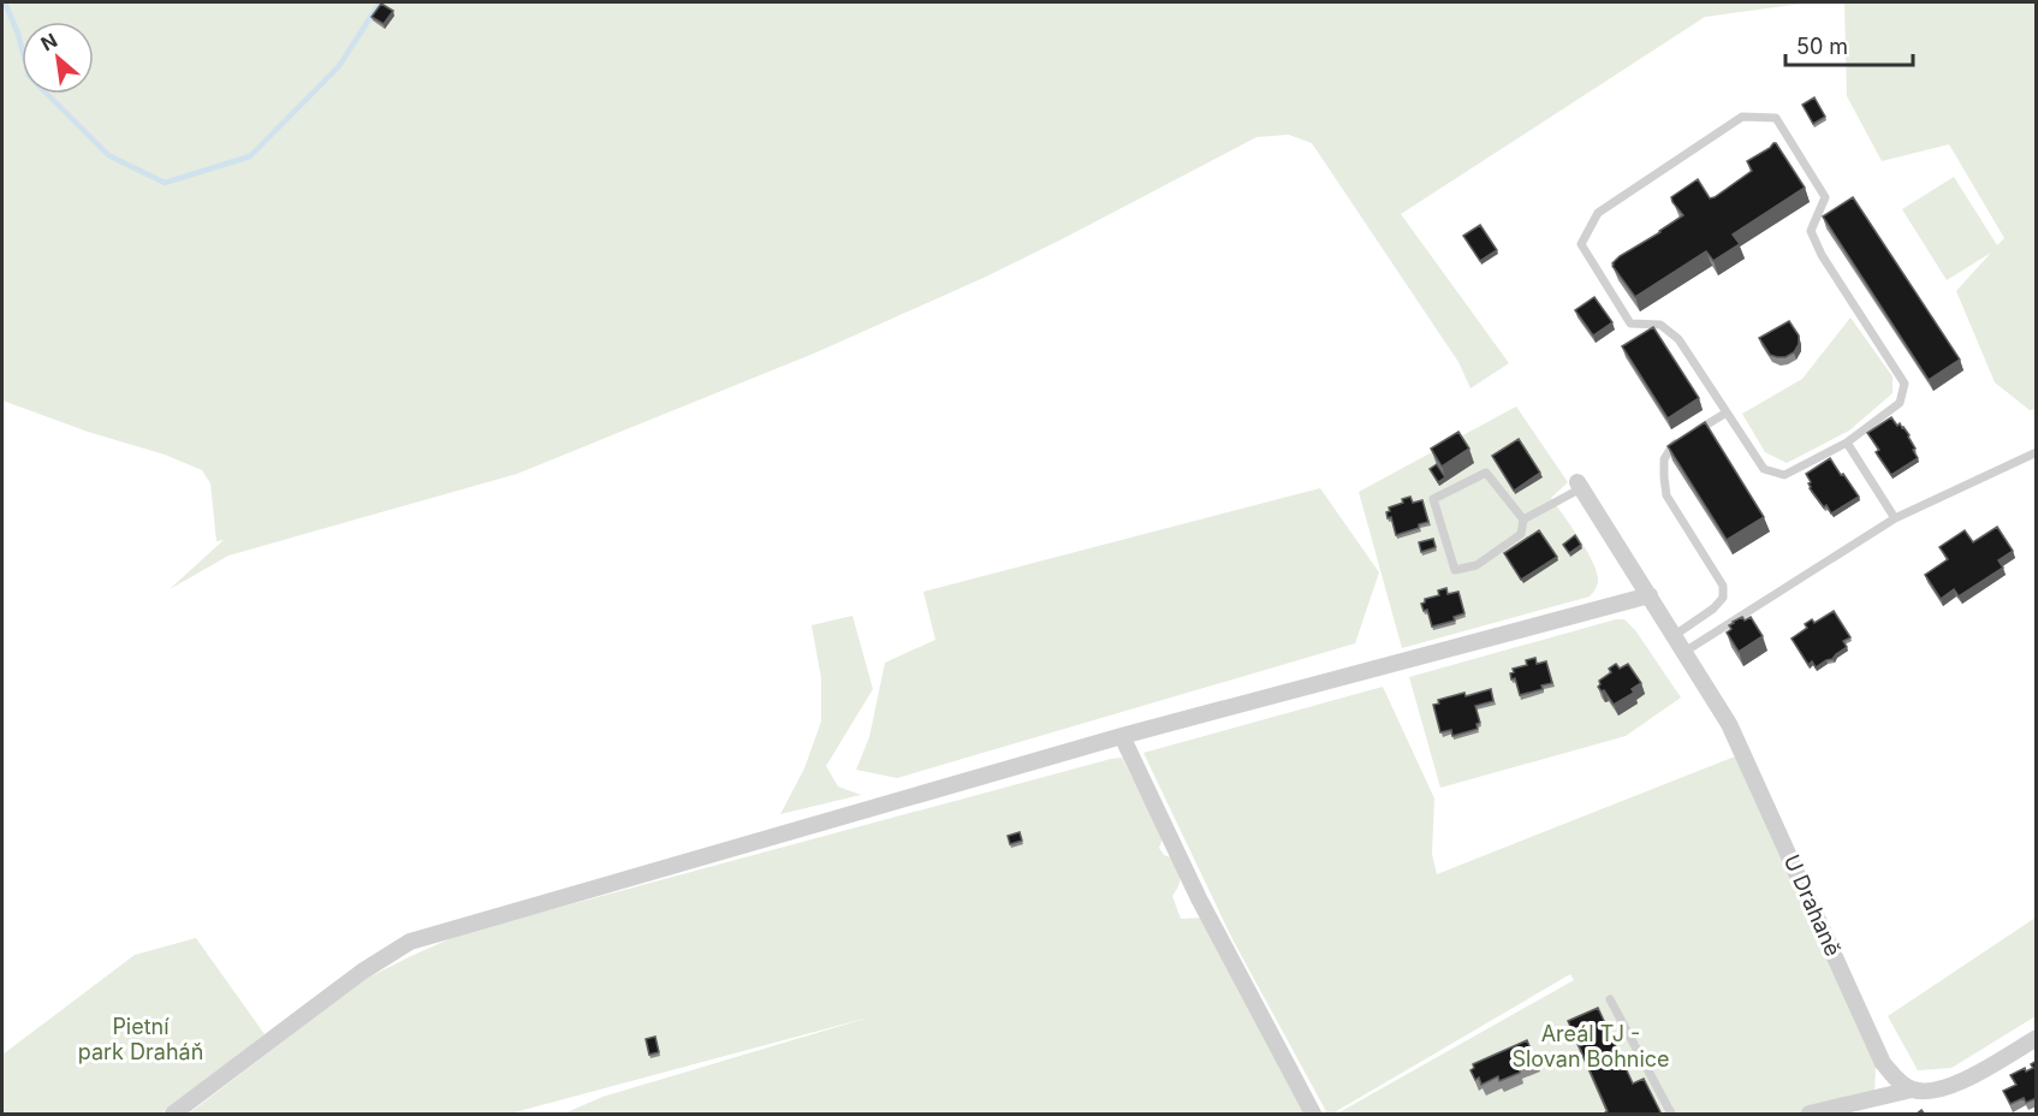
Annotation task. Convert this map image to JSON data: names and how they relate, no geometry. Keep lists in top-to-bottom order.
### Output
{
  "streets": {
    "street": ["U Drahaně"]
  },
  "parks": ["Pietní park Draháň", "Areál TJ - Slovan Bohnice"],
  "scale_bar": "50 m",
  "north": "top left"
}
